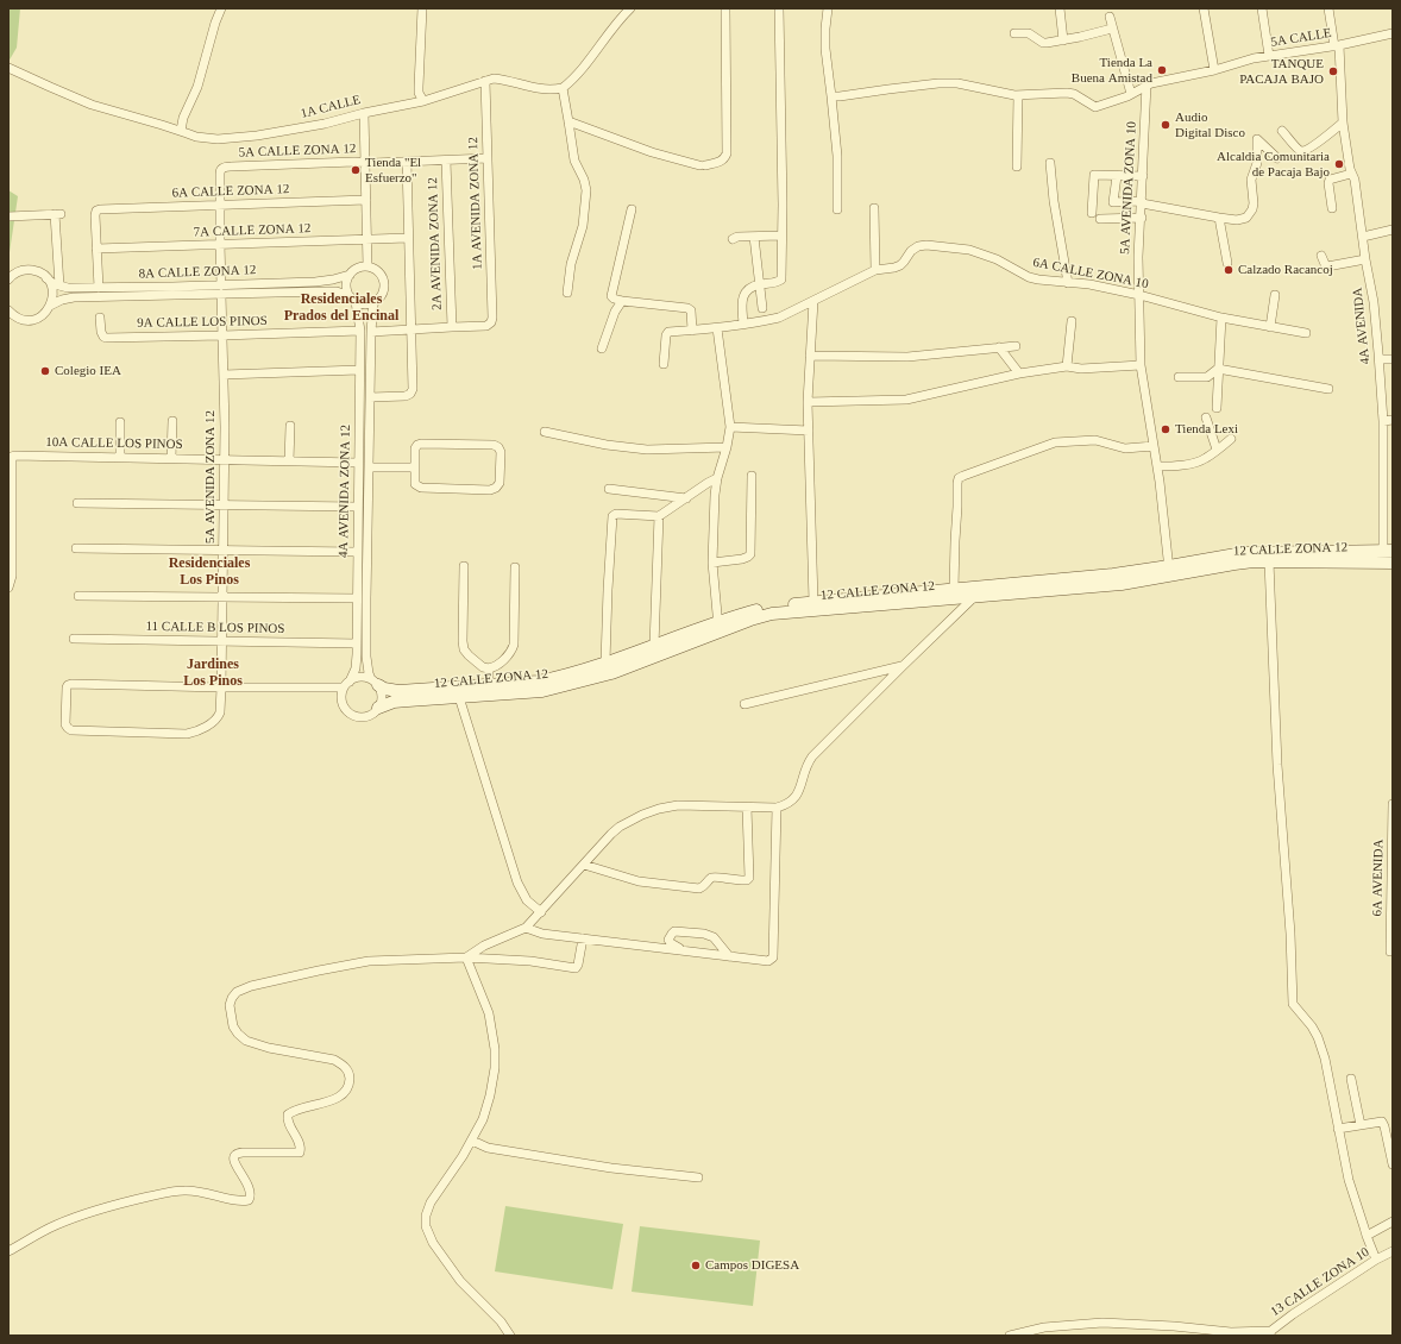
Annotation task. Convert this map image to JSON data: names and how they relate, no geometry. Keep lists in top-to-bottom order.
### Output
{
  "streets": {
    "street": [
      "5A CALLE",
      "1A CALLE",
      "5A CALLE ZONA 12",
      "5A AVENIDA ZONA 10",
      "6A CALLE ZONA 12",
      "1A AVENIDA ZONA 12",
      "7A CALLE ZONA 12",
      "2A AVENIDA ZONA 12",
      "8A CALLE ZONA 12",
      "6A CALLE ZONA 10",
      "9A CALLE LOS PINOS",
      "4A AVENIDA",
      "10A CALLE LOS PINOS",
      "5A AVENIDA ZONA 12",
      "4A AVENIDA ZONA 12",
      "12 CALLE ZONA 12",
      "11 CALLE B LOS PINOS",
      "6A AVENIDA",
      "13 CALLE ZONA 10"
    ]
  },
  "crossings": [
    ["5A CALLE", "5A AVENIDA ZONA 10"],
    ["5A CALLE", "4A AVENIDA"],
    ["1A CALLE", "1A AVENIDA ZONA 12"],
    ["5A CALLE ZONA 12", "1A AVENIDA ZONA 12"],
    ["5A CALLE ZONA 12", "2A AVENIDA ZONA 12"],
    ["5A CALLE ZONA 12", "5A AVENIDA ZONA 12"],
    ["5A AVENIDA ZONA 10", "6A CALLE ZONA 10"],
    ["5A AVENIDA ZONA 10", "12 CALLE ZONA 12"],
    ["6A CALLE ZONA 12", "7A CALLE ZONA 12"],
    ["6A CALLE ZONA 12", "5A AVENIDA ZONA 12"],
    ["1A AVENIDA ZONA 12", "2A AVENIDA ZONA 12"],
    ["7A CALLE ZONA 12", "5A AVENIDA ZONA 12"],
    ["8A CALLE ZONA 12", "5A AVENIDA ZONA 12"],
    ["8A CALLE ZONA 12", "4A AVENIDA ZONA 12"],
    ["9A CALLE LOS PINOS", "5A AVENIDA ZONA 12"],
    ["9A CALLE LOS PINOS", "4A AVENIDA ZONA 12"],
    ["4A AVENIDA", "12 CALLE ZONA 12"],
    ["10A CALLE LOS PINOS", "5A AVENIDA ZONA 12"],
    ["10A CALLE LOS PINOS", "4A AVENIDA ZONA 12"],
    ["5A AVENIDA ZONA 12", "11 CALLE B LOS PINOS"],
    ["4A AVENIDA ZONA 12", "12 CALLE ZONA 12"],
    ["4A AVENIDA ZONA 12", "11 CALLE B LOS PINOS"]
  ],
  "districts": ["Residenciales Prados del Encinal", "Residenciales Los Pinos", "Jardines Los Pinos"],
  "places": [
    "Tienda La Buena Amistad",
    "TANQUE PACAJA BAJO",
    "Audio Digital Disco",
    "Alcaldia Comunitaria de Pacaja Bajo",
    "Tienda \"El Esfuerzo\"",
    "Calzado Racancoj",
    "Colegio IEA",
    "Tienda Lexi",
    "Campos DIGESA"
  ]
}
